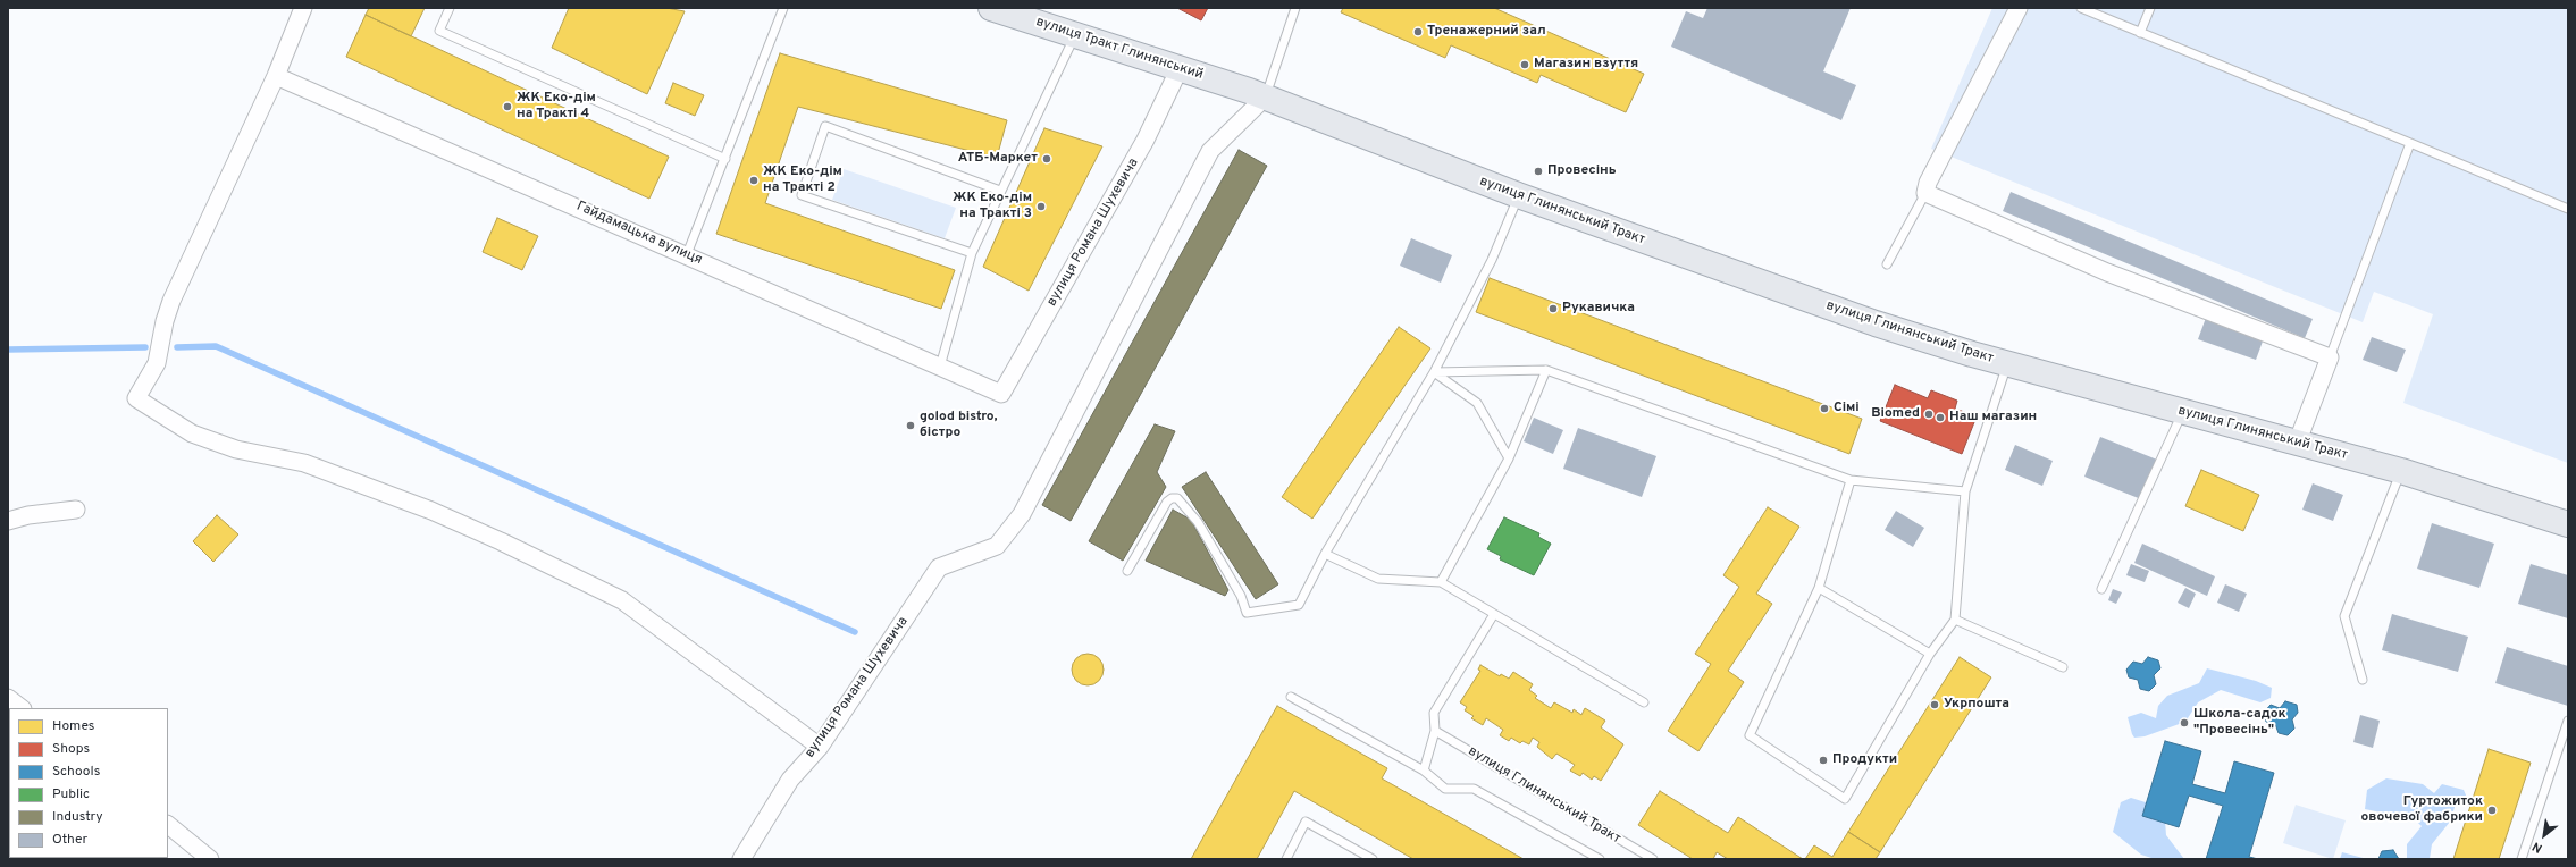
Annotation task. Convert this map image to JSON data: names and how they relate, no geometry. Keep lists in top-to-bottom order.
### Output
{
  "streets": {
    "main road": ["вулиця Тракт Глинянський", "вулиця Глинянський Тракт"],
    "street": ["вулиця Романа Шухевича", "Гайдамацька вулиця"]
  },
  "crossings": [
    ["вулиця Тракт Глинянський", "вулиця Глинянський Тракт"],
    ["вулиця Тракт Глинянський", "вулиця Романа Шухевича"],
    ["вулиця Глинянський Тракт", "вулиця Романа Шухевича"],
    ["вулиця Романа Шухевича", "Гайдамацька вулиця"]
  ],
  "places": [
    "Тренажерний зал",
    "Магазин взуття",
    "ЖК Еко-дім на Тракті 4",
    "АТБ-Маркет",
    "Провесінь",
    "ЖК Еко-дім на Тракті 2",
    "ЖК Еко-дім на Тракті 3",
    "Рукавичка",
    "Сімі",
    "Biomed",
    "Наш магазин",
    "golod bistro, бістро",
    "Укрпошта",
    "Школа-садок \"Провесінь\"",
    "Продукти",
    "Гуртожиток овочевої фабрики"
  ],
  "legend": [
    "Homes",
    "Shops",
    "Schools",
    "Public",
    "Industry",
    "Other"
  ],
  "north": "bottom left"
}
